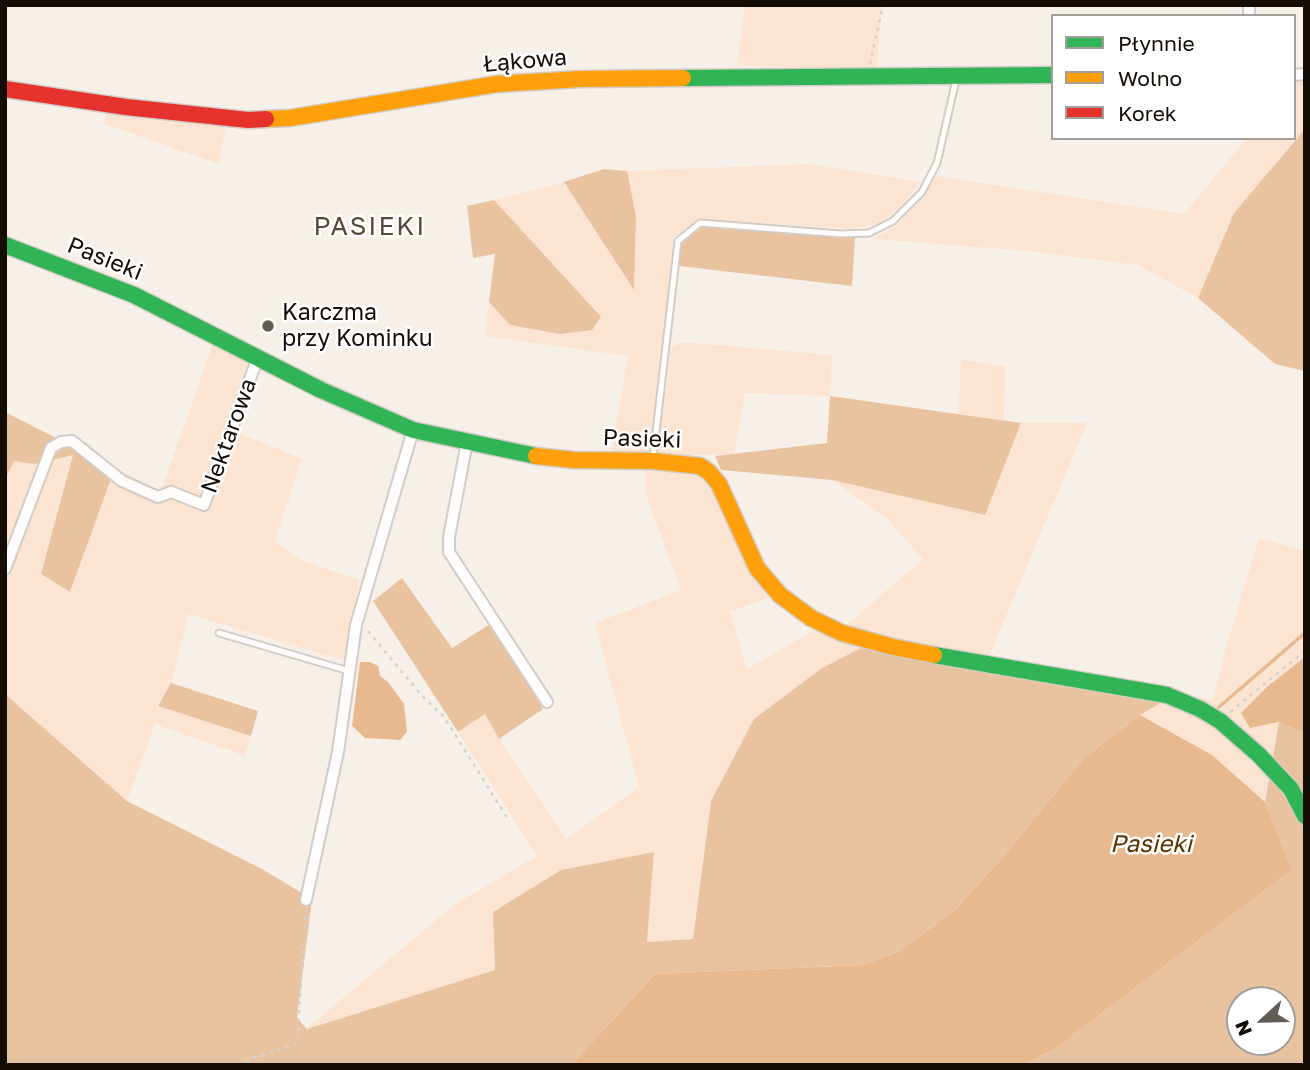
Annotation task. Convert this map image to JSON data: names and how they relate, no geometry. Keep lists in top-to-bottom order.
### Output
{
  "streets": {
    "street": ["Łąkowa", "Pasieki", "Nektarowa"]
  },
  "crossings": [
    ["Pasieki", "Nektarowa"]
  ],
  "districts": ["PASIEKI"],
  "water": ["Pasieki"],
  "places": ["Karczma przy Kominku"],
  "legend": ["Płynnie", "Wolno", "Korek"],
  "north": "left"
}
